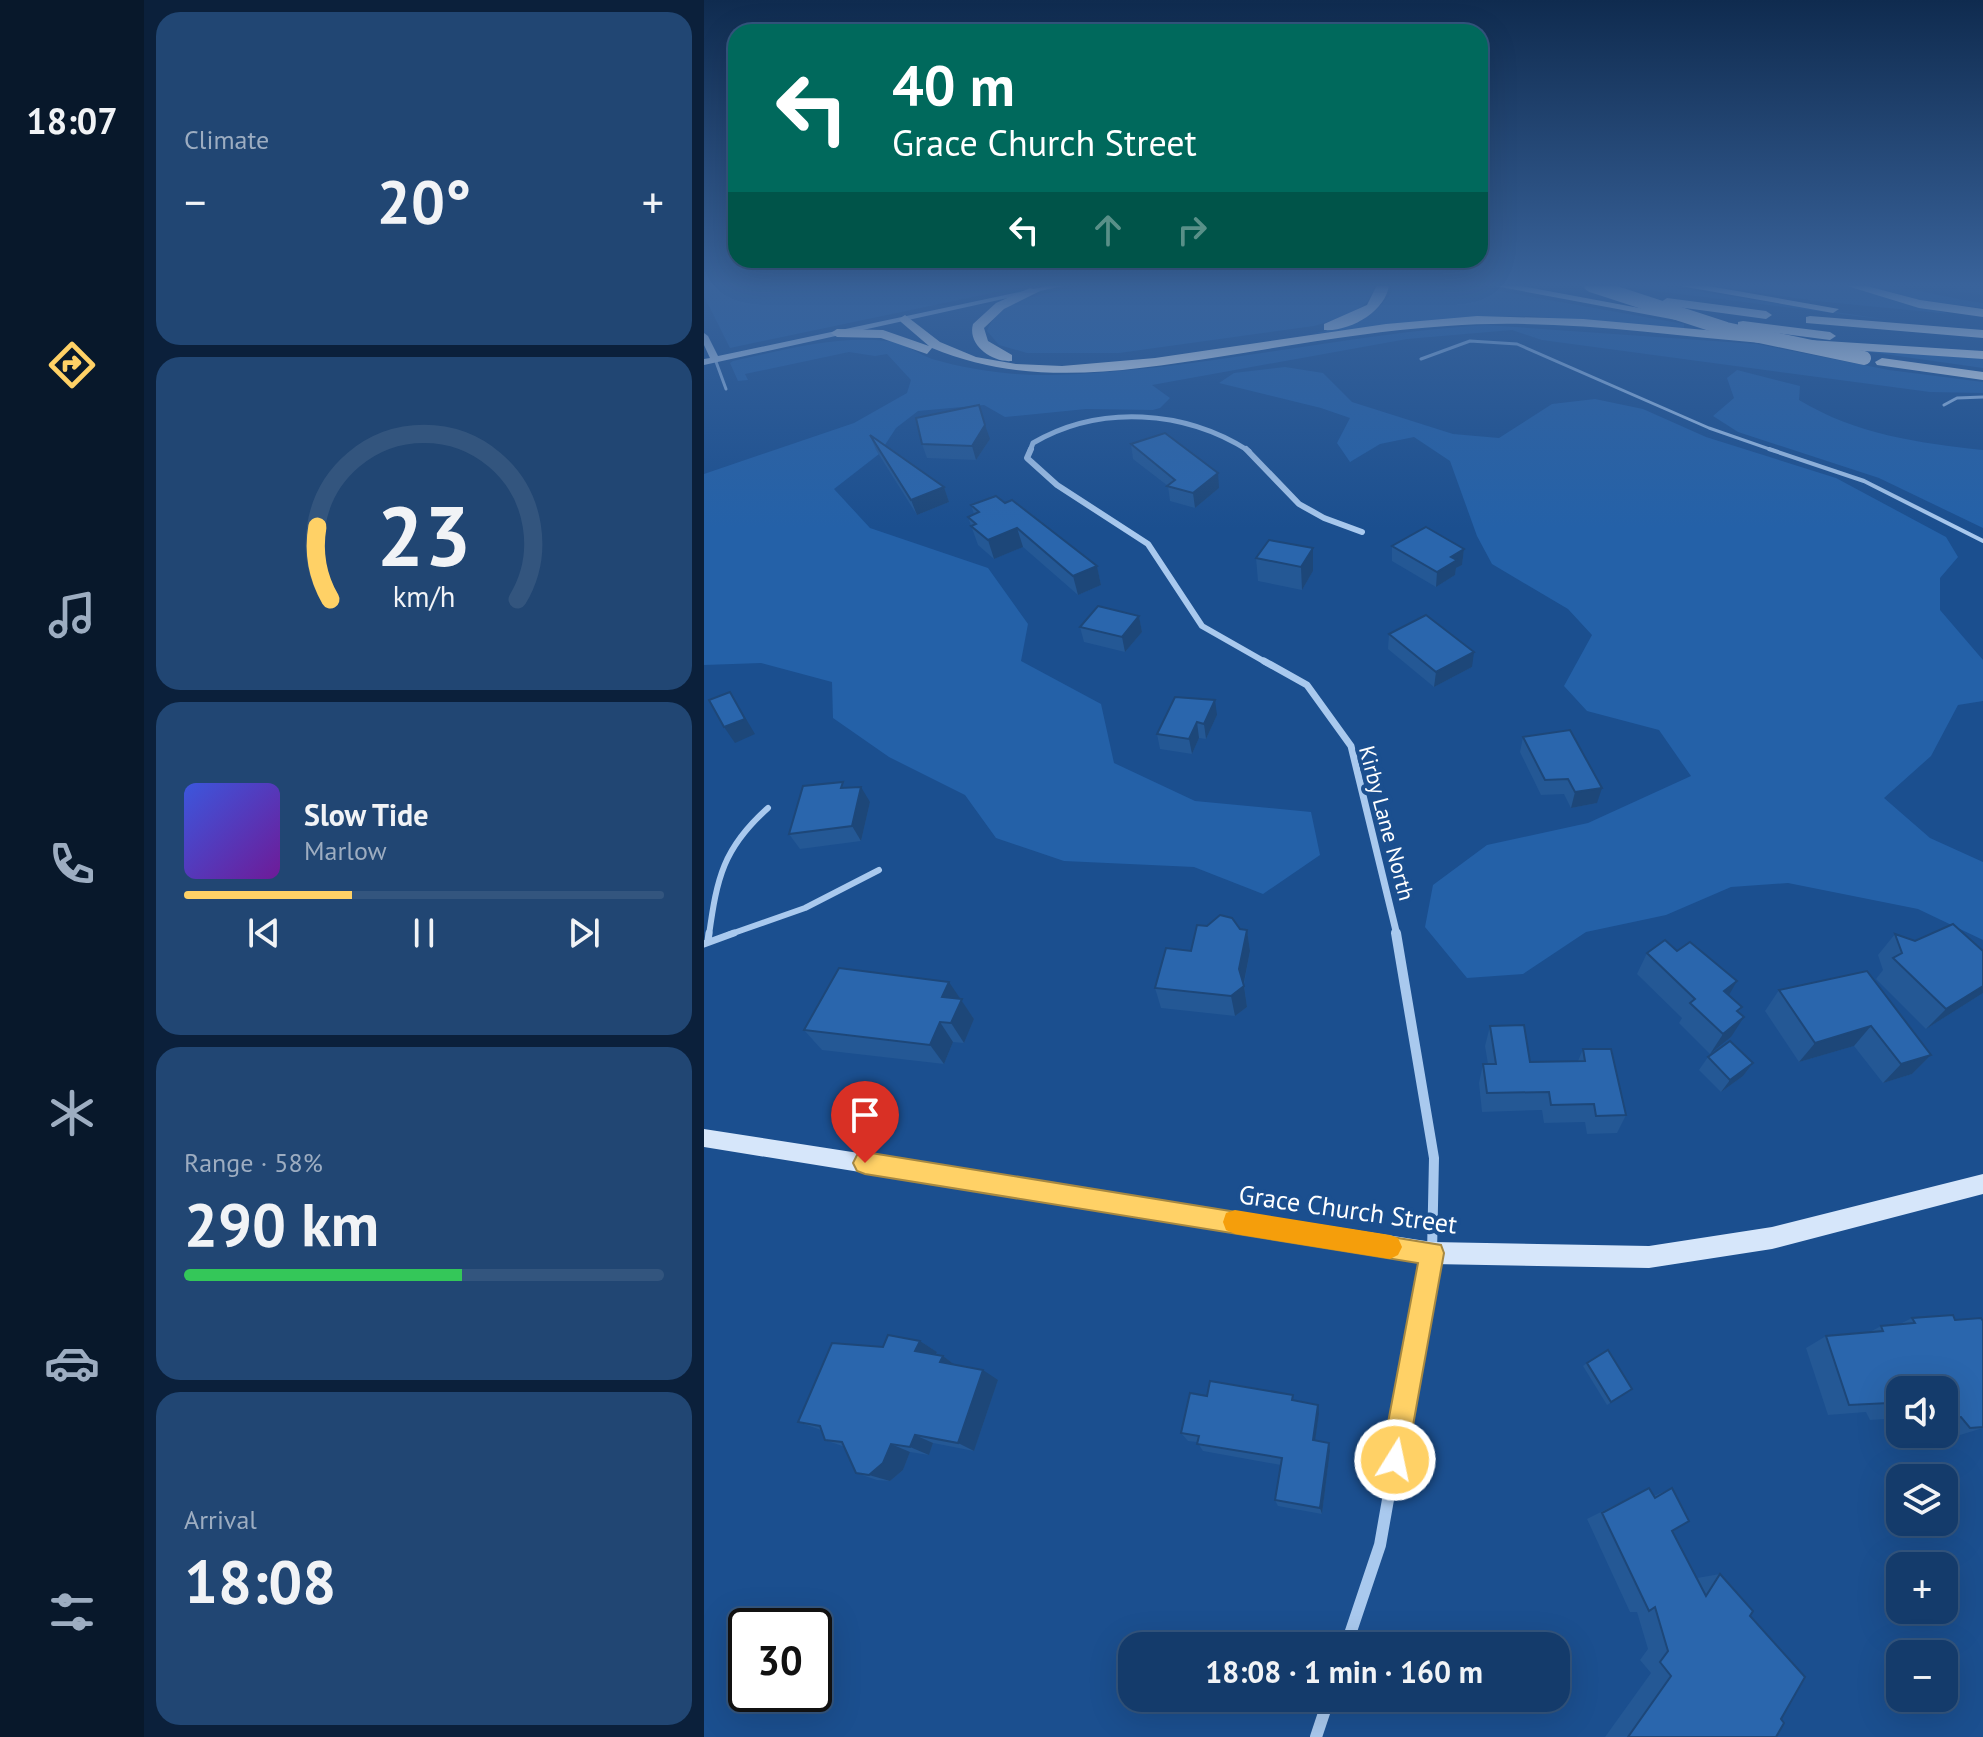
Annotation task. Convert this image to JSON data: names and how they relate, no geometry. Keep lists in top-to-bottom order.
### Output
{
  "streets": {
    "street": ["Kirby Lane North", "Grace Church Street"]
  },
  "crossings": [
    ["Kirby Lane North", "Grace Church Street"]
  ],
  "page": {
    "tabs": "18:07",
    "tile": [
      "Climate",
      ["Range · 58%", "290 km"],
      ["Arrival", "18:08"]
    ],
    "turn": ["40 m", "Grace Church Street"],
    "heat": ["−", "20°", "+"],
    "song": ["Slow Tide", "Marlow"],
    "map_buttons": ["+", "−"],
    "limit": "30",
    "trip": "18:08 · 1 min · 160 m",
    "gauge": ["23", "km/h"]
  }
}
